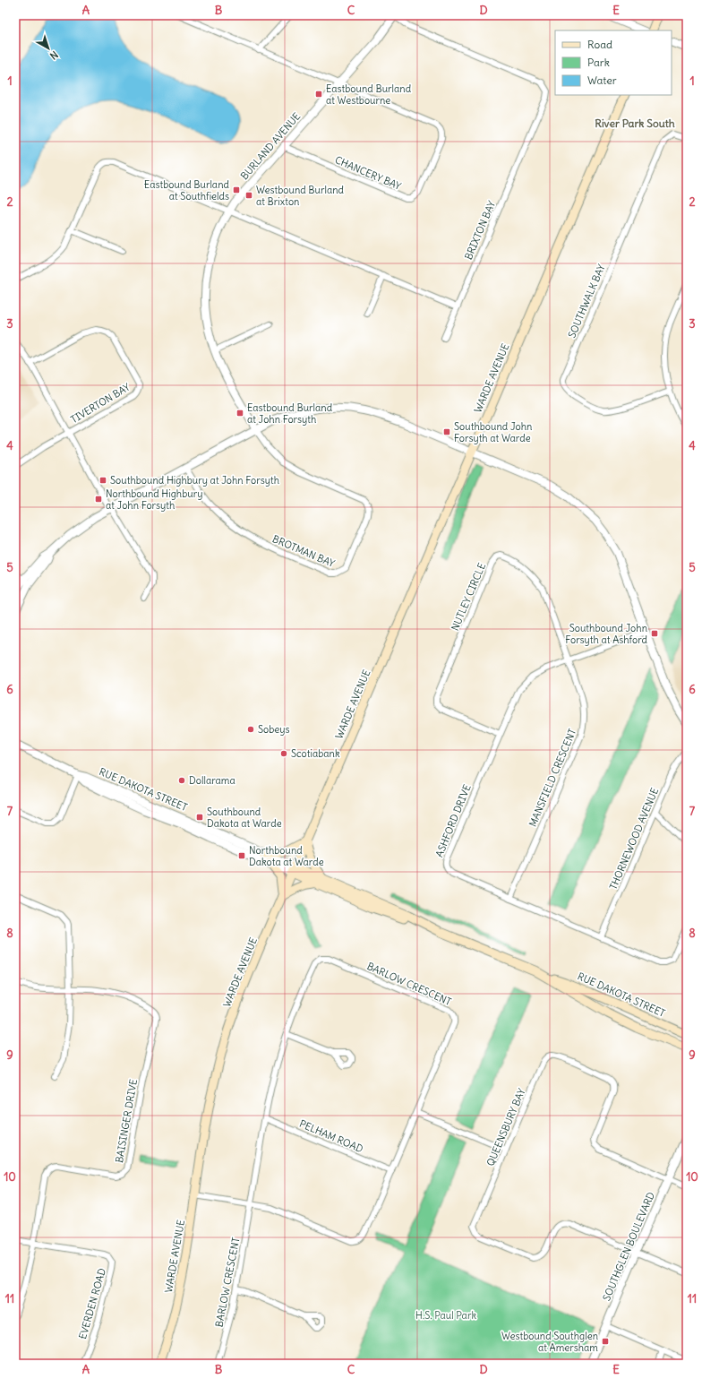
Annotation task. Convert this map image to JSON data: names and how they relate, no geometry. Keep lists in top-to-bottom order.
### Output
{
  "streets": {
    "main road": ["WARDE AVENUE", "RUE DAKOTA STREET"],
    "street": [
      "BURLAND AVENUE",
      "CHANCERY BAY",
      "BRIXTON BAY",
      "SOUTHWALK BAY",
      "TIVERTON BAY",
      "BROTMAN BAY",
      "NUTLEY CIRCLE",
      "MANSFIELD CRESCENT",
      "ASHFORD DRIVE",
      "THORNEWOOD AVENUE",
      "BARLOW CRESCENT",
      "BAISINGER DRIVE",
      "QUEENSBURY BAY",
      "PELHAM ROAD",
      "SOUTHGLEN BOULEVARD",
      "EVERDEN ROAD"
    ]
  },
  "crossings": [
    ["BURLAND AVENUE", "CHANCERY BAY"],
    ["BURLAND AVENUE", "BRIXTON BAY"],
    ["BURLAND AVENUE", "BROTMAN BAY"],
    ["WARDE AVENUE", "RUE DAKOTA STREET"],
    ["WARDE AVENUE", "BARLOW CRESCENT"],
    ["NUTLEY CIRCLE", "MANSFIELD CRESCENT"],
    ["NUTLEY CIRCLE", "ASHFORD DRIVE"],
    ["MANSFIELD CRESCENT", "ASHFORD DRIVE"],
    ["ASHFORD DRIVE", "THORNEWOOD AVENUE"],
    ["BARLOW CRESCENT", "PELHAM ROAD"],
    ["BAISINGER DRIVE", "EVERDEN ROAD"],
    ["QUEENSBURY BAY", "SOUTHGLEN BOULEVARD"]
  ],
  "districts": ["River Park South"],
  "parks": ["H.S. Paul Park"],
  "places": {
    "transit": [
      "Eastbound Burland at Westbourne",
      "Eastbound Burland at Southfields",
      "Westbound Burland at Brixton",
      "Eastbound Burland at John Forsyth",
      "Southbound John Forsyth at Warde",
      "Southbound Highbury at John Forsyth",
      "Northbound Highbury at John Forsyth",
      "Southbound John Forsyth at Ashford",
      "Southbound Dakota at Warde",
      "Northbound Dakota at Warde",
      "Westbound Southglen at Amersham"
    ],
    "other": ["Sobeys", "Scotiabank", "Dollarama"]
  },
  "legend": ["Road", "Park", "Water"],
  "north": "bottom right",
  "grid": {
    "columns": [
      "A",
      "B",
      "C",
      "D",
      "E"
    ],
    "rows": [
      "1",
      "2",
      "3",
      "4",
      "5",
      "6",
      "7",
      "8",
      "9",
      "10",
      "11"
    ]
  }
}
